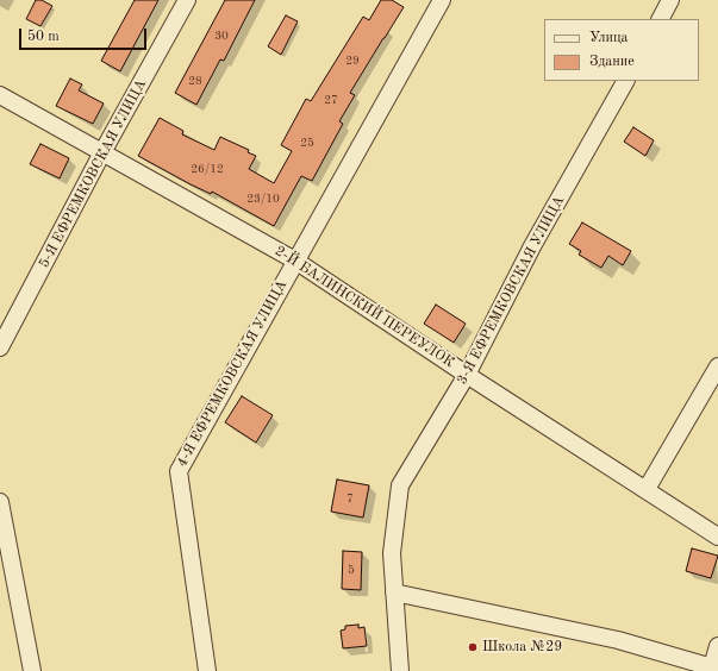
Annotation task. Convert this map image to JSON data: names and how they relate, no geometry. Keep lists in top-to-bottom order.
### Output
{
  "streets": {
    "street": [
      "5-Я ЕФРЕМКОВСКАЯ УЛИЦА",
      "3-Я ЕФРЕМКОВСКАЯ УЛИЦА",
      "2-Й БАЛИНСКИЙ ПЕРЕУЛОК",
      "4-Я ЕФРЕМКОВСКАЯ УЛИЦА"
    ]
  },
  "crossings": [
    ["5-Я ЕФРЕМКОВСКАЯ УЛИЦА", "2-Й БАЛИНСКИЙ ПЕРЕУЛОК"],
    ["3-Я ЕФРЕМКОВСКАЯ УЛИЦА", "2-Й БАЛИНСКИЙ ПЕРЕУЛОК"],
    ["2-Й БАЛИНСКИЙ ПЕРЕУЛОК", "4-Я ЕФРЕМКОВСКАЯ УЛИЦА"]
  ],
  "places": ["Школа №29"],
  "house_numbers": [
    "30",
    "29",
    "28",
    "27",
    "25",
    "26/12",
    "23/10",
    "7",
    "5"
  ],
  "legend": ["Улица", "Здание"],
  "scale_bar": "50 m"
}
